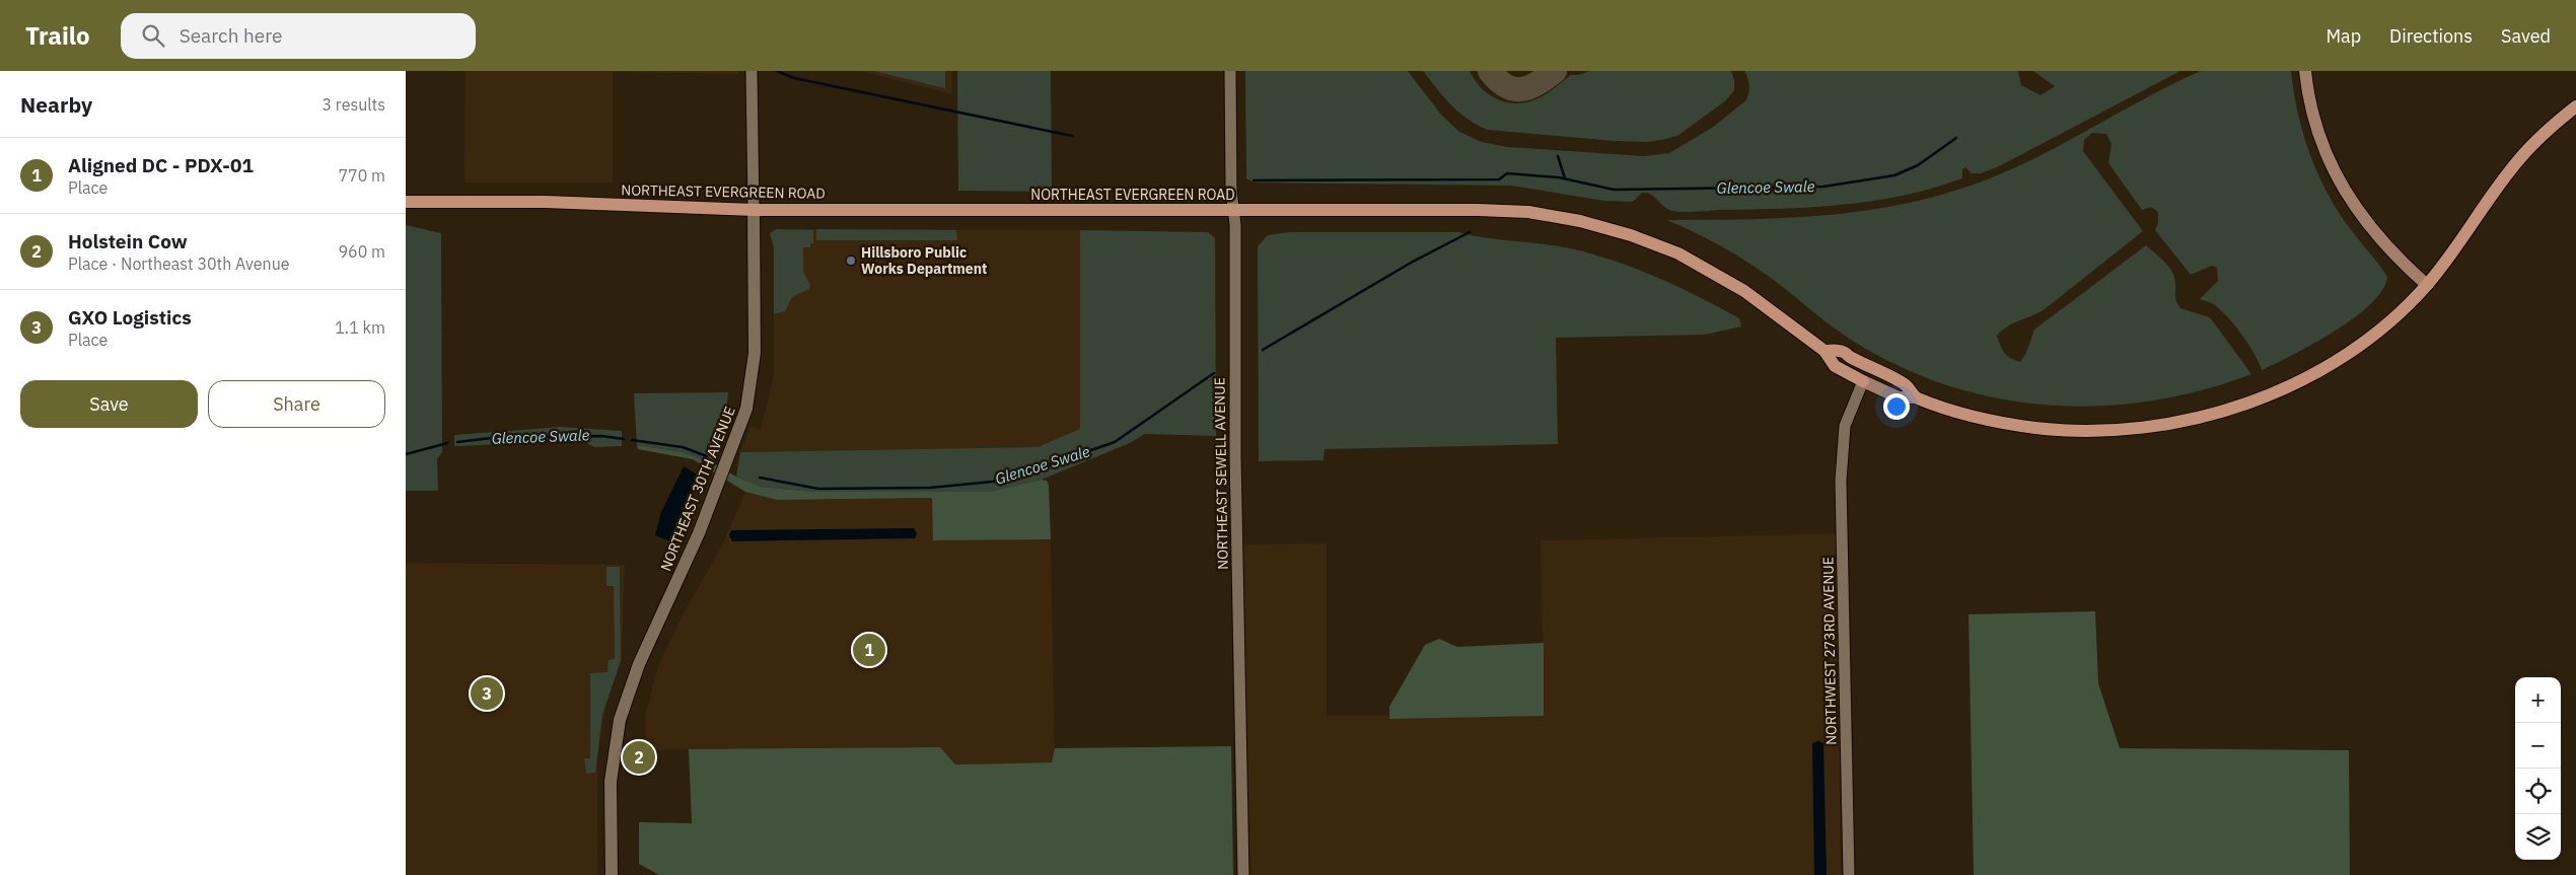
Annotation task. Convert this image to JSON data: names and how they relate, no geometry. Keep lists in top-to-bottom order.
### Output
{
  "streets": {
    "main road": ["NORTHEAST EVERGREEN ROAD"],
    "street": ["NORTHEAST SEWELL AVENUE", "NORTHEAST 30TH AVENUE", "NORTHWEST 273RD AVENUE"]
  },
  "crossings": [
    ["NORTHEAST EVERGREEN ROAD", "NORTHEAST SEWELL AVENUE"],
    ["NORTHEAST EVERGREEN ROAD", "NORTHEAST 30TH AVENUE"],
    ["NORTHEAST EVERGREEN ROAD", "NORTHWEST 273RD AVENUE"]
  ],
  "water": ["Glencoe Swale"],
  "places": ["Hillsboro Public Works Department"],
  "page": {
    "header": "Trailo",
    "search": "Search here",
    "nav": ["Map", "Directions", "Saved"],
    "heading": ["Nearby", "3 results"],
    "list": [
      {
        "mark": "1",
        "name": "Aligned DC - PDX-01",
        "note": "Place",
        "value": "770 m"
      },
      {
        "mark": "2",
        "name": "Holstein Cow",
        "note": "Place · Northeast 30th Avenue",
        "value": "960 m"
      },
      {
        "mark": "3",
        "name": "GXO Logistics",
        "note": "Place",
        "value": "1.1 km"
      }
    ],
    "buttons": ["Save", "Share"],
    "pins": ["1", "3", "2"],
    "map_buttons": ["+", "−"]
  }
}
